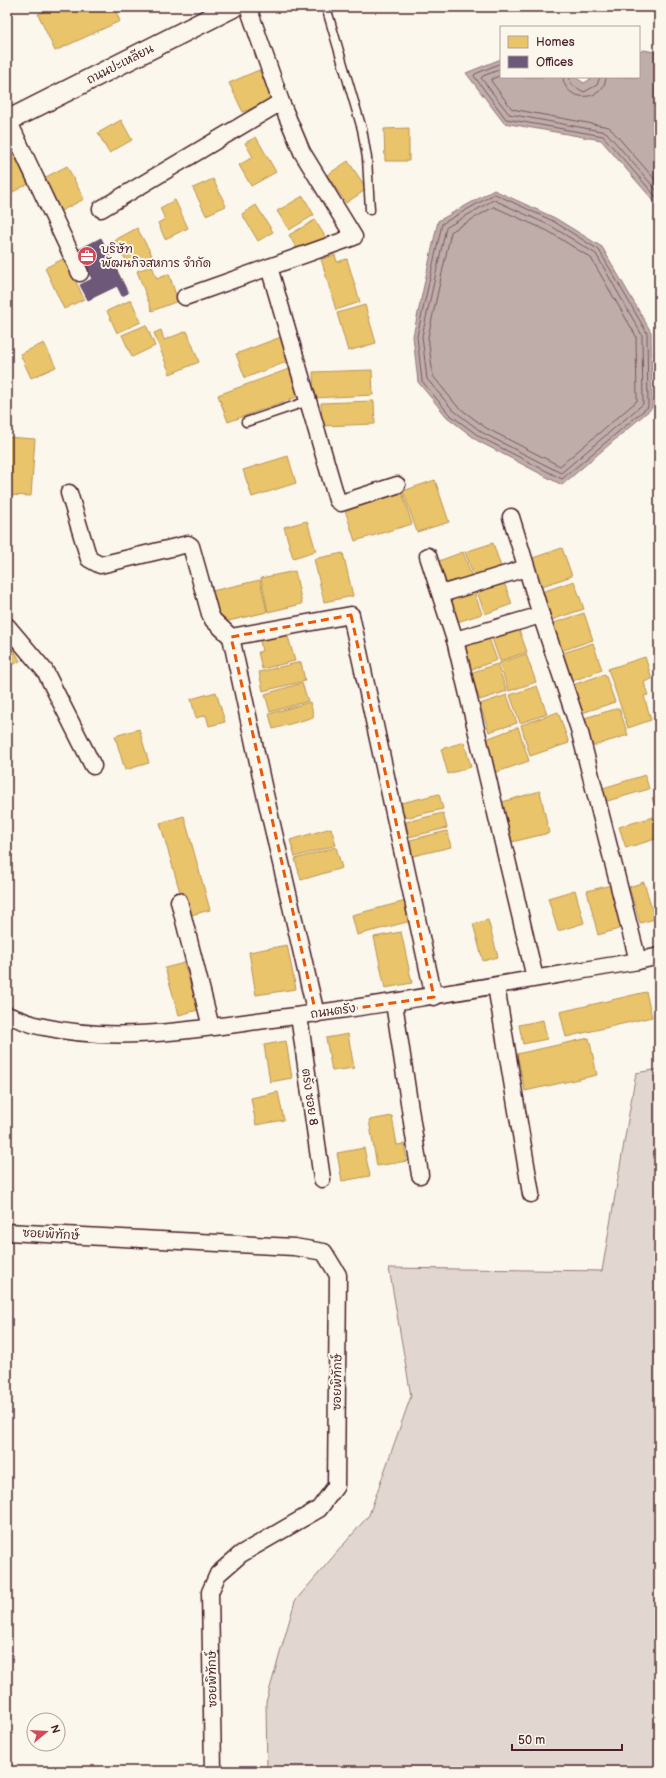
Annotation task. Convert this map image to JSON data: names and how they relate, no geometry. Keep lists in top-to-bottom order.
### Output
{
  "streets": {
    "street": [
      "ถนนปะเหลียน",
      "ถนนตรัง",
      "ตรัง ซอย 8",
      "ซอยพิทักษ์"
    ]
  },
  "crossings": [
    ["ถนนตรัง", "ตรัง ซอย 8"]
  ],
  "places": {
    "office": ["บริษัท พัฒนกิจสหการ จำกัด"]
  },
  "legend": ["Homes", "Offices"],
  "scale_bar": "50 m",
  "north": "right"
}
